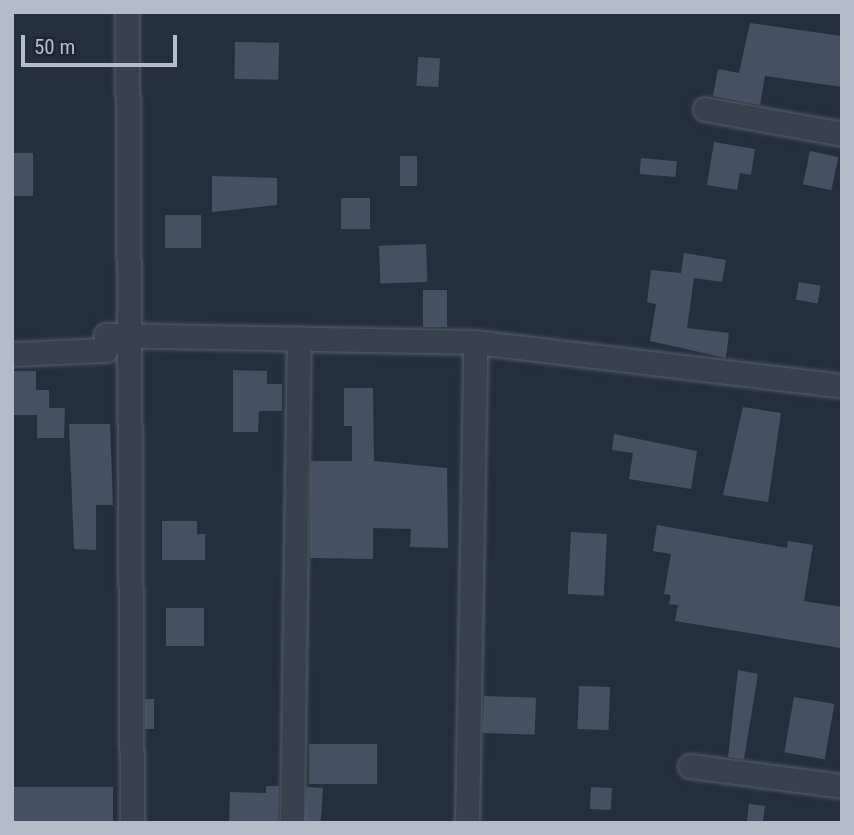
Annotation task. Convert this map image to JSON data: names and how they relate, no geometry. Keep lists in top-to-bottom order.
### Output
{
  "scale_bar": "50 m"
}
